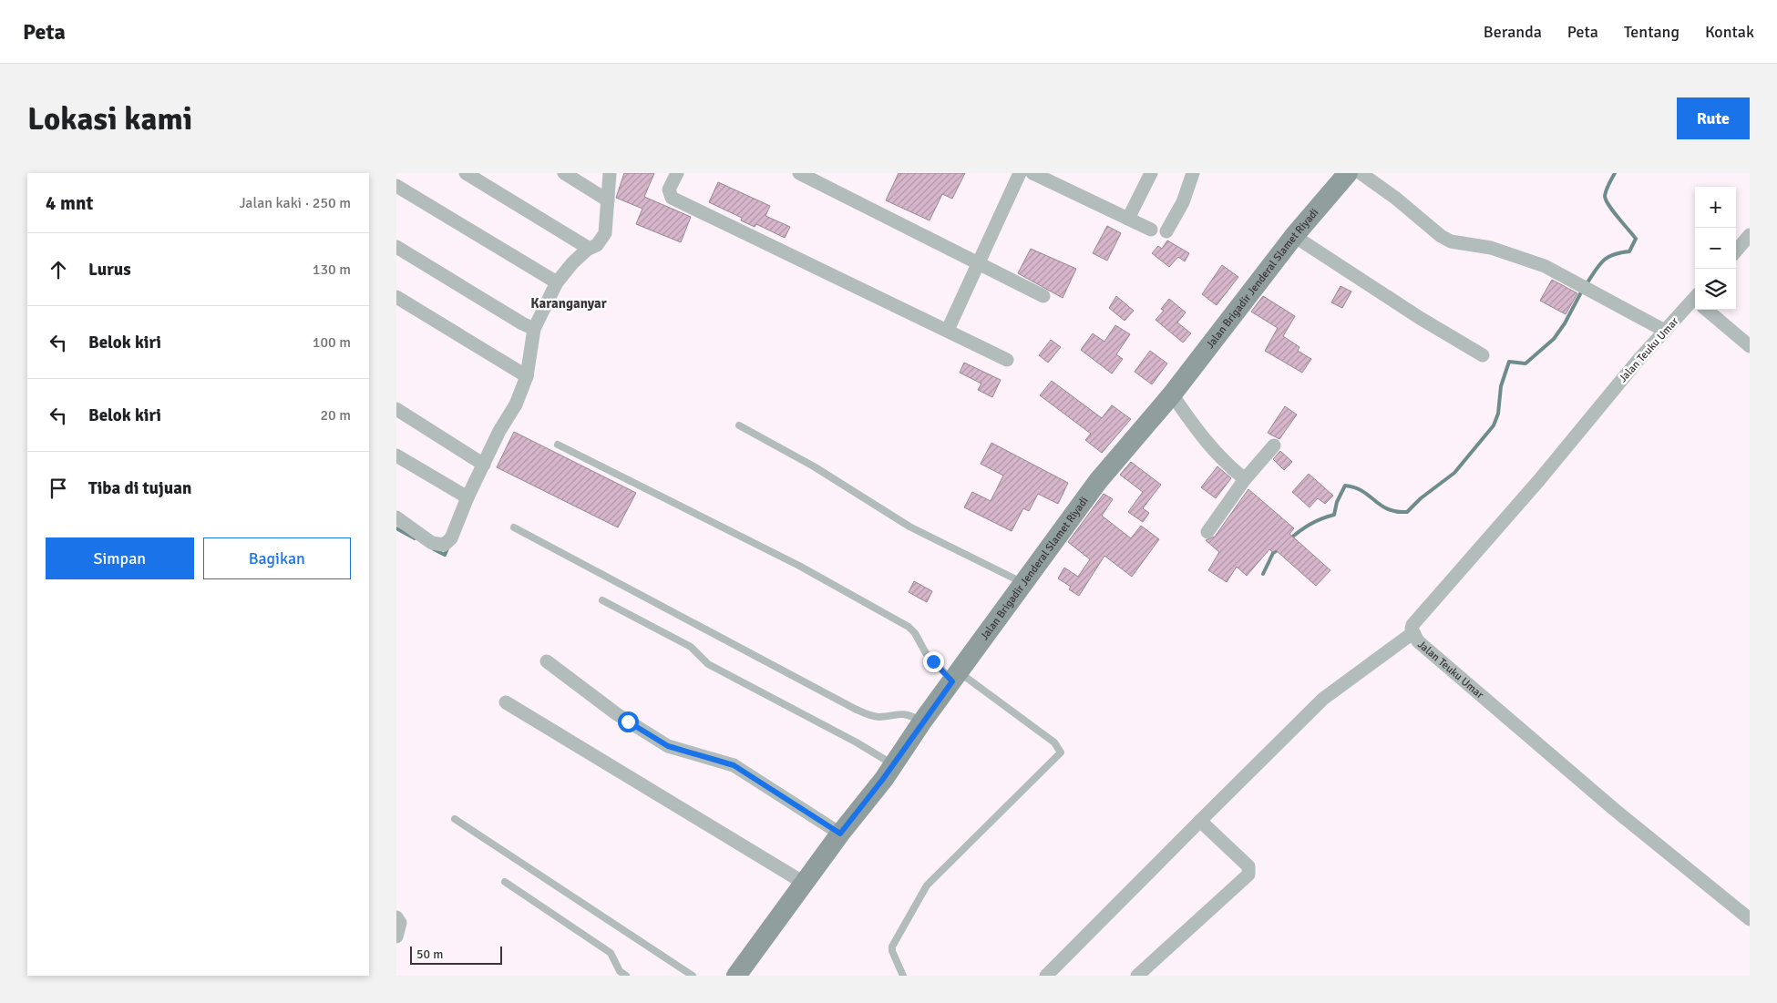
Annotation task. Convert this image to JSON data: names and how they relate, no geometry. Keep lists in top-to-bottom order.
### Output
{
  "streets": {
    "main road": ["Jalan Brigadir Jenderal Slamet Riyadi"],
    "street": ["Jalan Teuku Umar"]
  },
  "districts": ["Karanganyar"],
  "scale_bar": "50 m",
  "page": {
    "header": "Peta",
    "nav": [
      "Beranda",
      "Peta",
      "Tentang",
      "Kontak"
    ],
    "buttons": [
      "Rute",
      ["Simpan", "Bagikan"]
    ],
    "title": "Lokasi kami",
    "heading": ["4 mnt", "Jalan kaki · 250 m"],
    "map_buttons": ["+", "−"],
    "list": [
      ["Lurus", "130 m"],
      ["Belok kiri", "100 m"],
      ["Belok kiri", "20 m"],
      "Tiba di tujuan"
    ],
    "scale": "50 m"
  }
}
